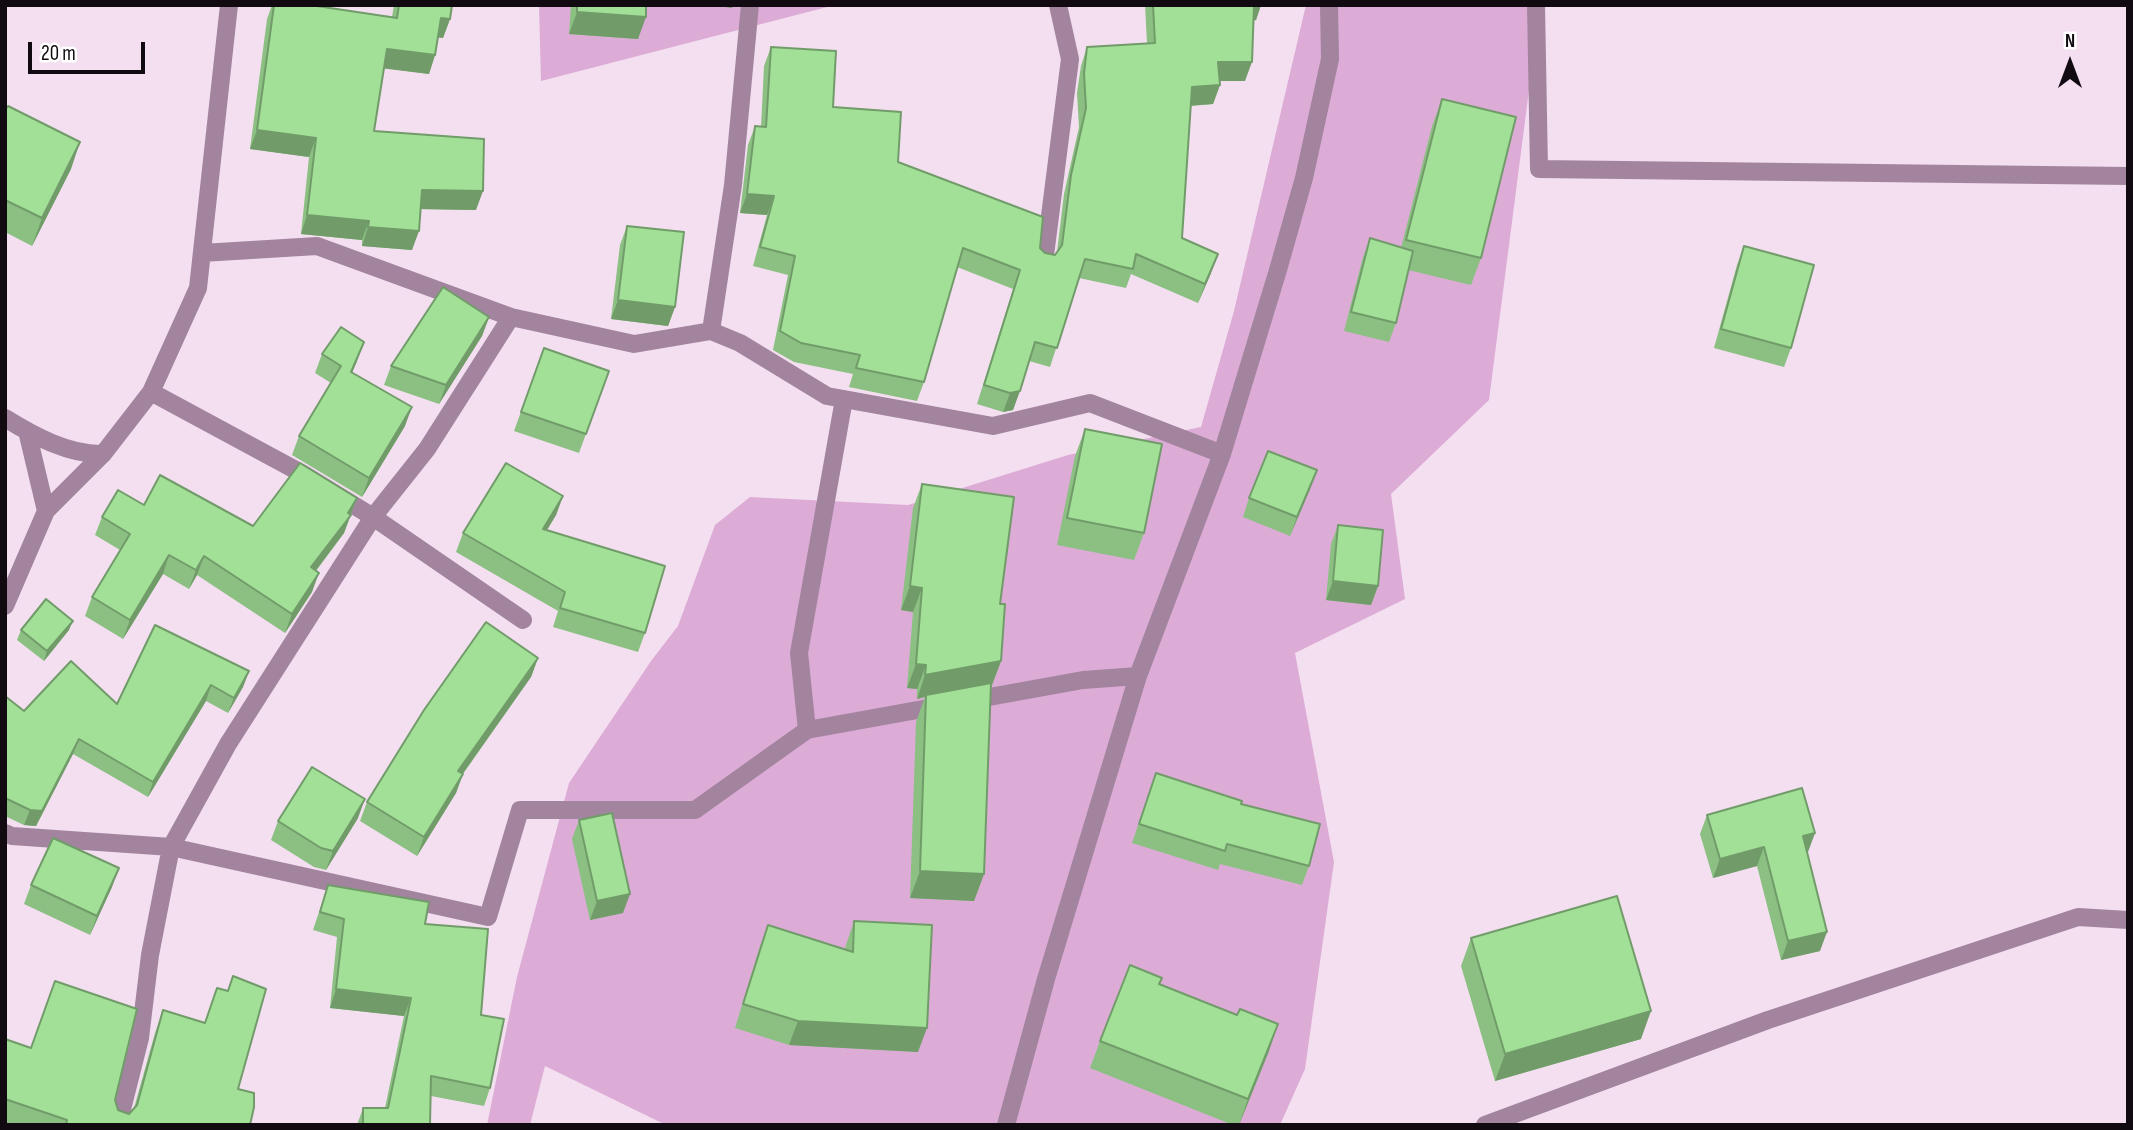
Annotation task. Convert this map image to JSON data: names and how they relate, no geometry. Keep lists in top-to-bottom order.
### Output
{
  "scale_bar": "20 m",
  "north": "top"
}
